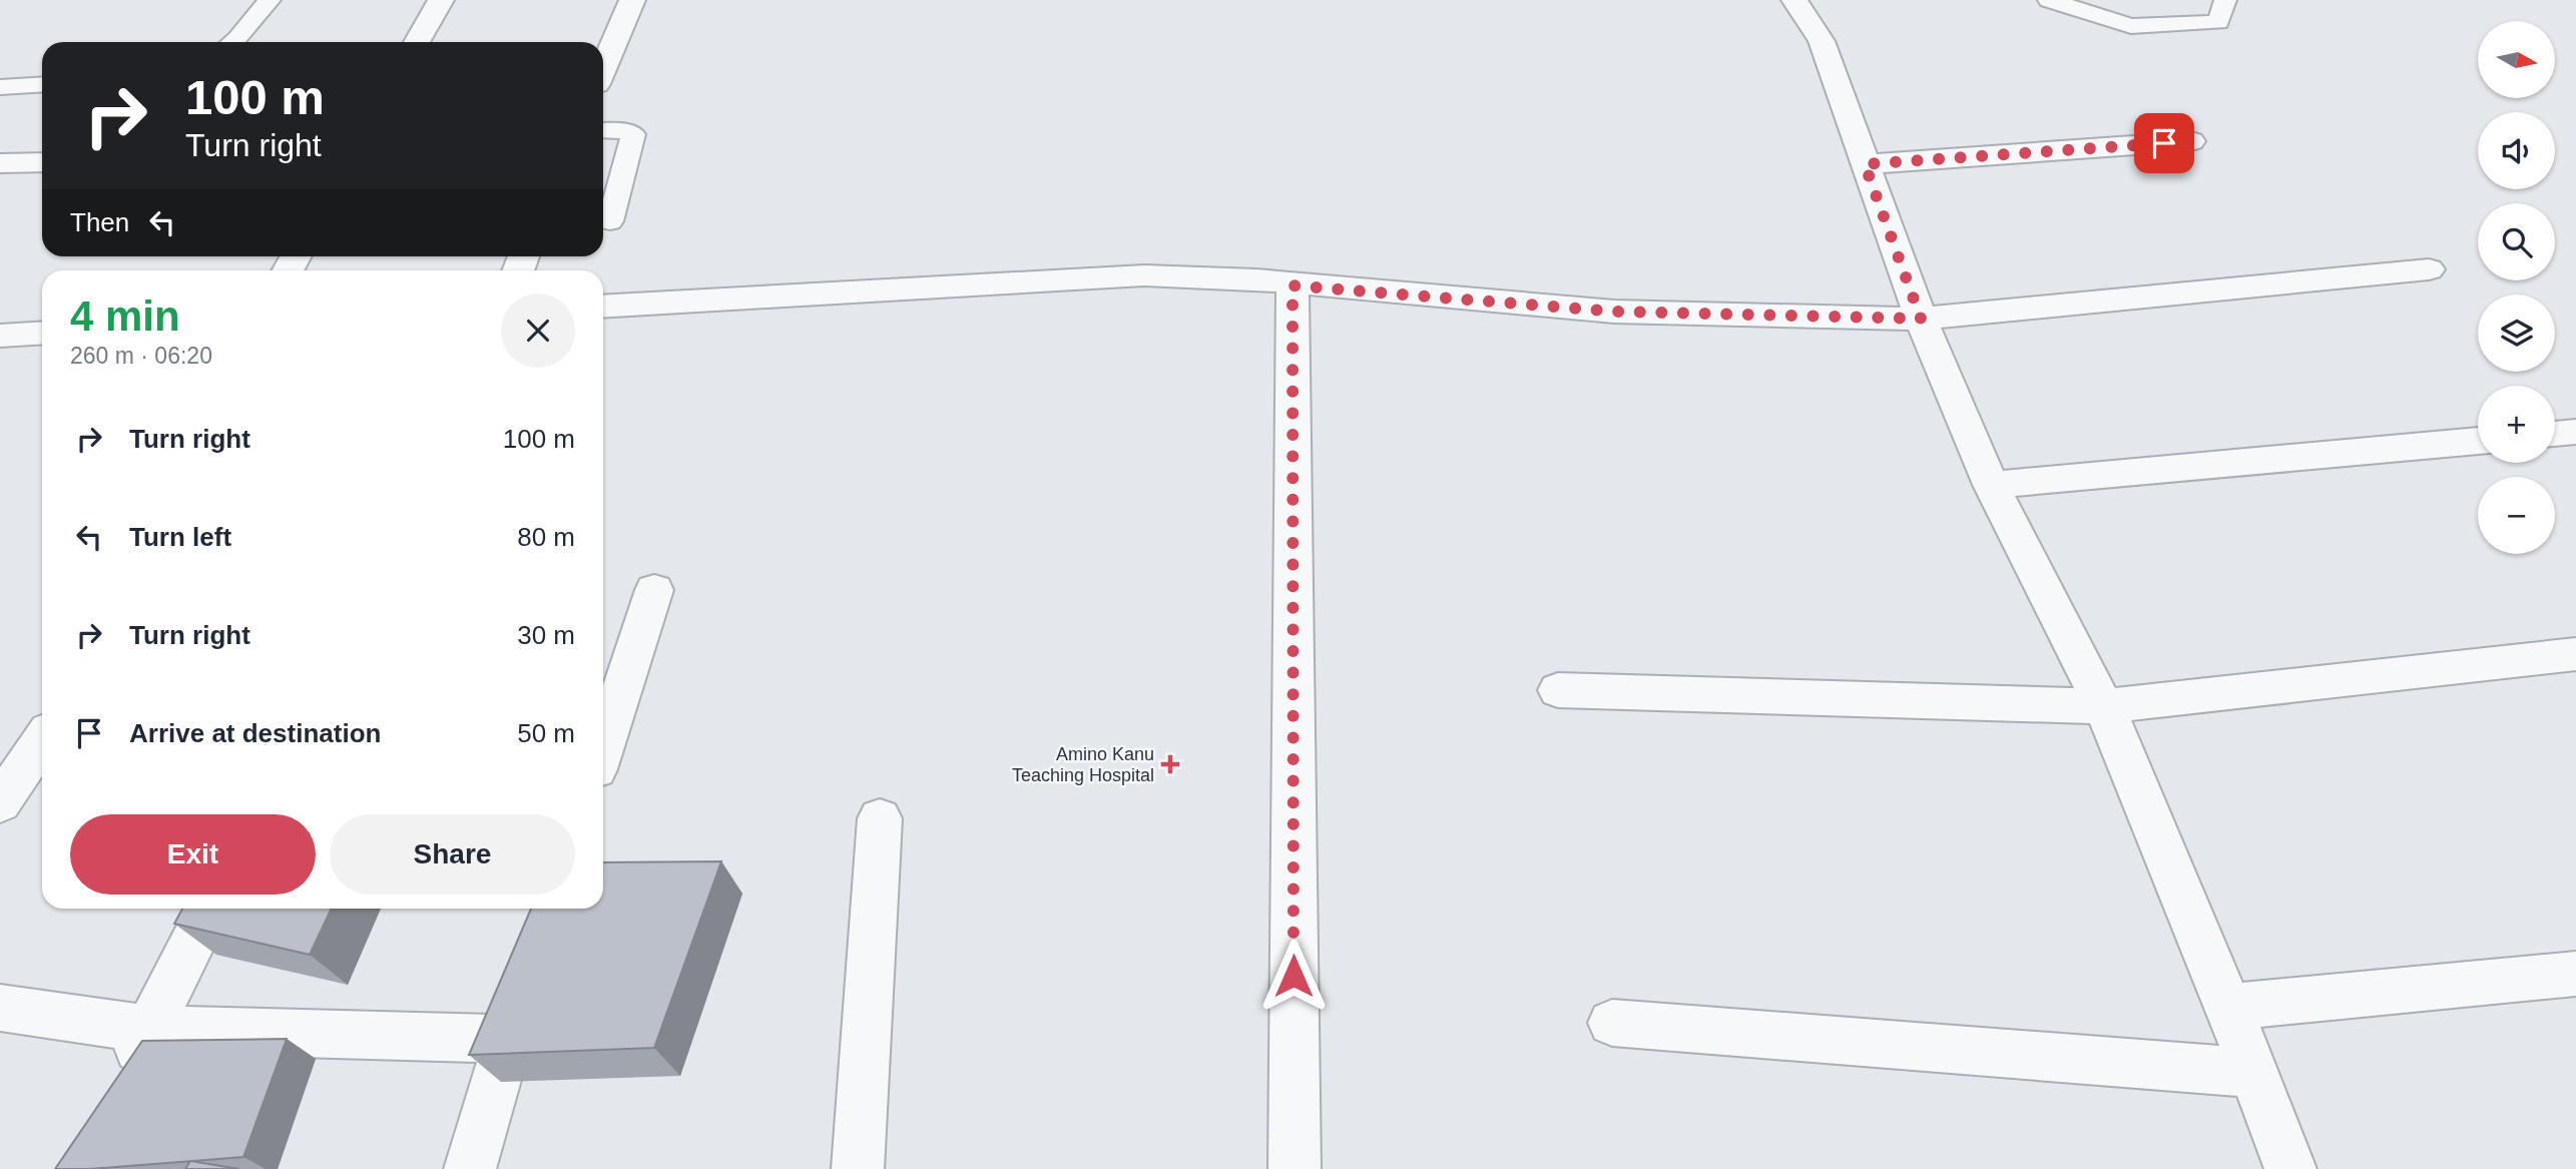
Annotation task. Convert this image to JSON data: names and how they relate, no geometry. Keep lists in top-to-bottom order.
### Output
{
  "places": {
    "health": ["Amino Kanu Teaching Hospital"]
  },
  "north": "right",
  "page": {
    "map_buttons": ["+", "−"],
    "turn": ["100 m", "Turn right"],
    "then": "Then",
    "heading": ["4 min", "260 m · 06:20"],
    "list": [
      {
        "name": "Turn right",
        "value": "100 m"
      },
      {
        "name": "Turn left",
        "value": "80 m"
      },
      {
        "name": "Turn right",
        "value": "30 m"
      },
      {
        "name": "Arrive at destination",
        "value": "50 m"
      }
    ],
    "buttons": ["Exit", "Share"]
  }
}
